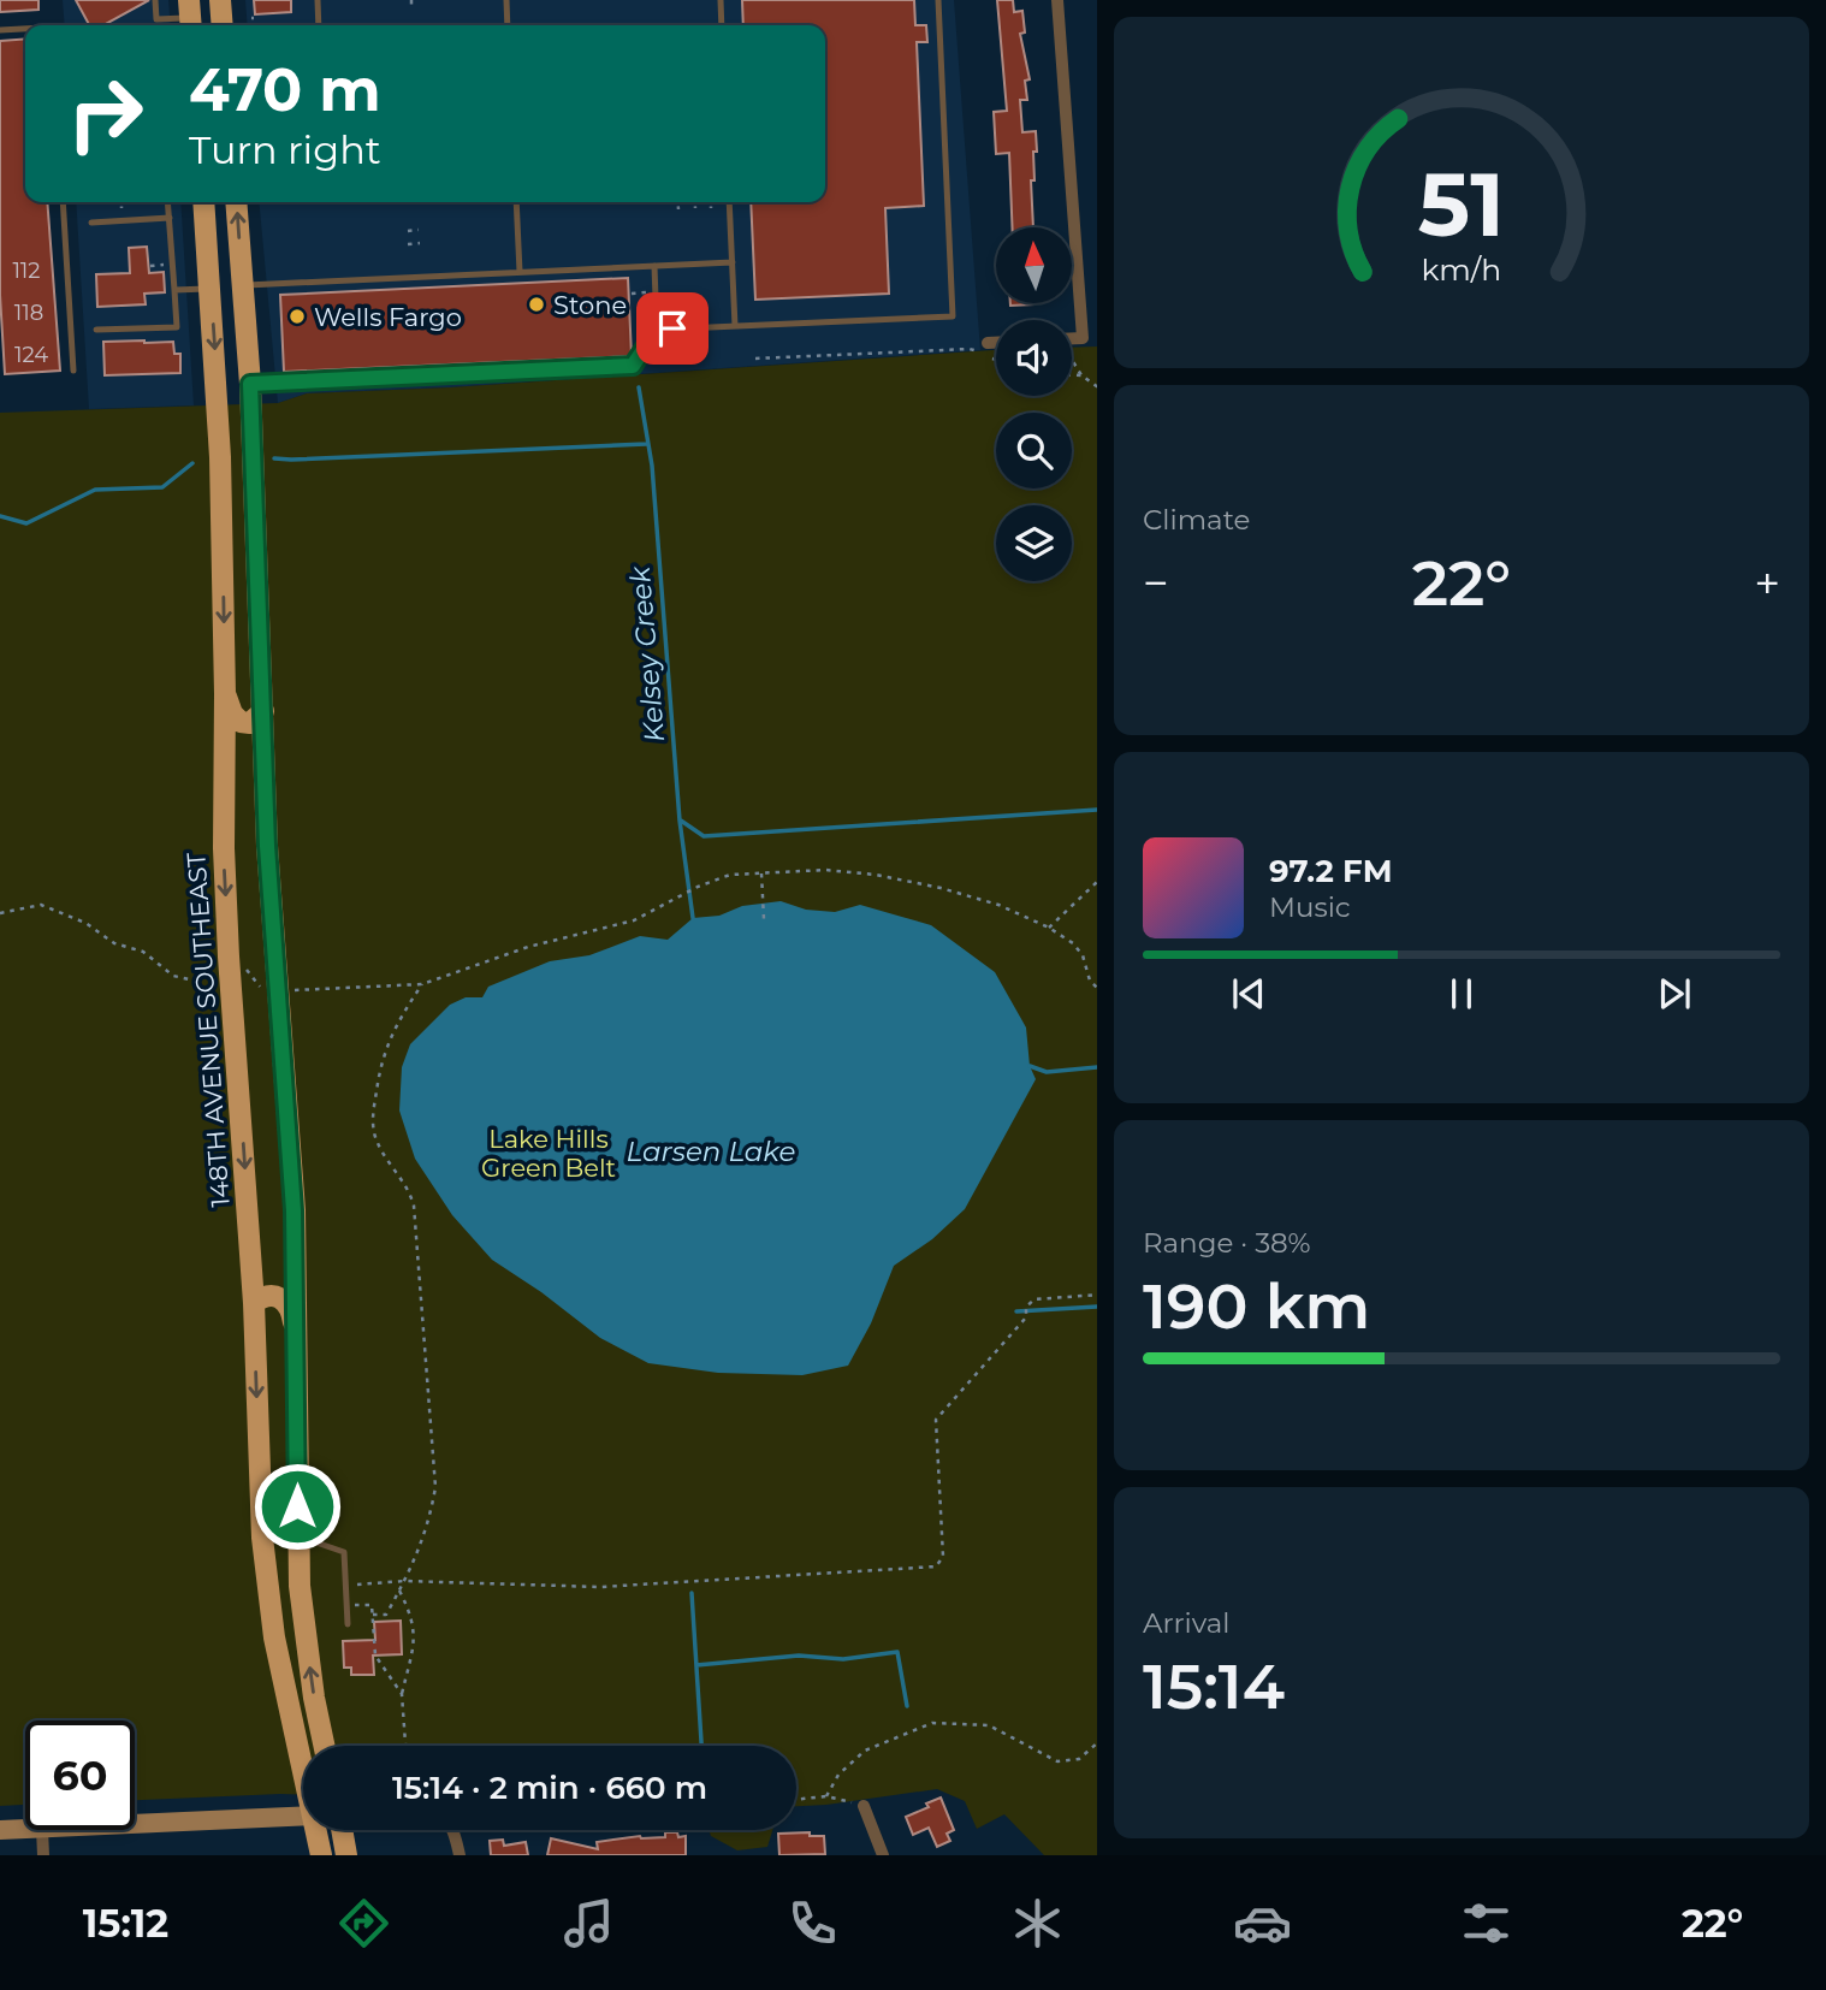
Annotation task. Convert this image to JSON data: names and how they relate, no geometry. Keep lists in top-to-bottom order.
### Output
{
  "streets": {
    "main road": ["148TH AVENUE SOUTHEAST"]
  },
  "water": ["Kelsey Creek", "Larsen Lake"],
  "parks": ["Lake Hills Green Belt"],
  "places": ["Stone", "Wells Fargo"],
  "house_numbers": ["112", "118", "124"],
  "north": "top",
  "page": {
    "turn": ["470 m", "Turn right"],
    "tile": [
      "Climate",
      ["Range · 38%", "190 km"],
      ["Arrival", "15:14"]
    ],
    "heat": ["−", "22°", "+"],
    "song": ["97.2 FM", "Music"],
    "limit": "60",
    "trip": "15:14 · 2 min · 660 m",
    "tabs": ["15:12", "22°"],
    "gauge": ["51", "km/h"]
  }
}
